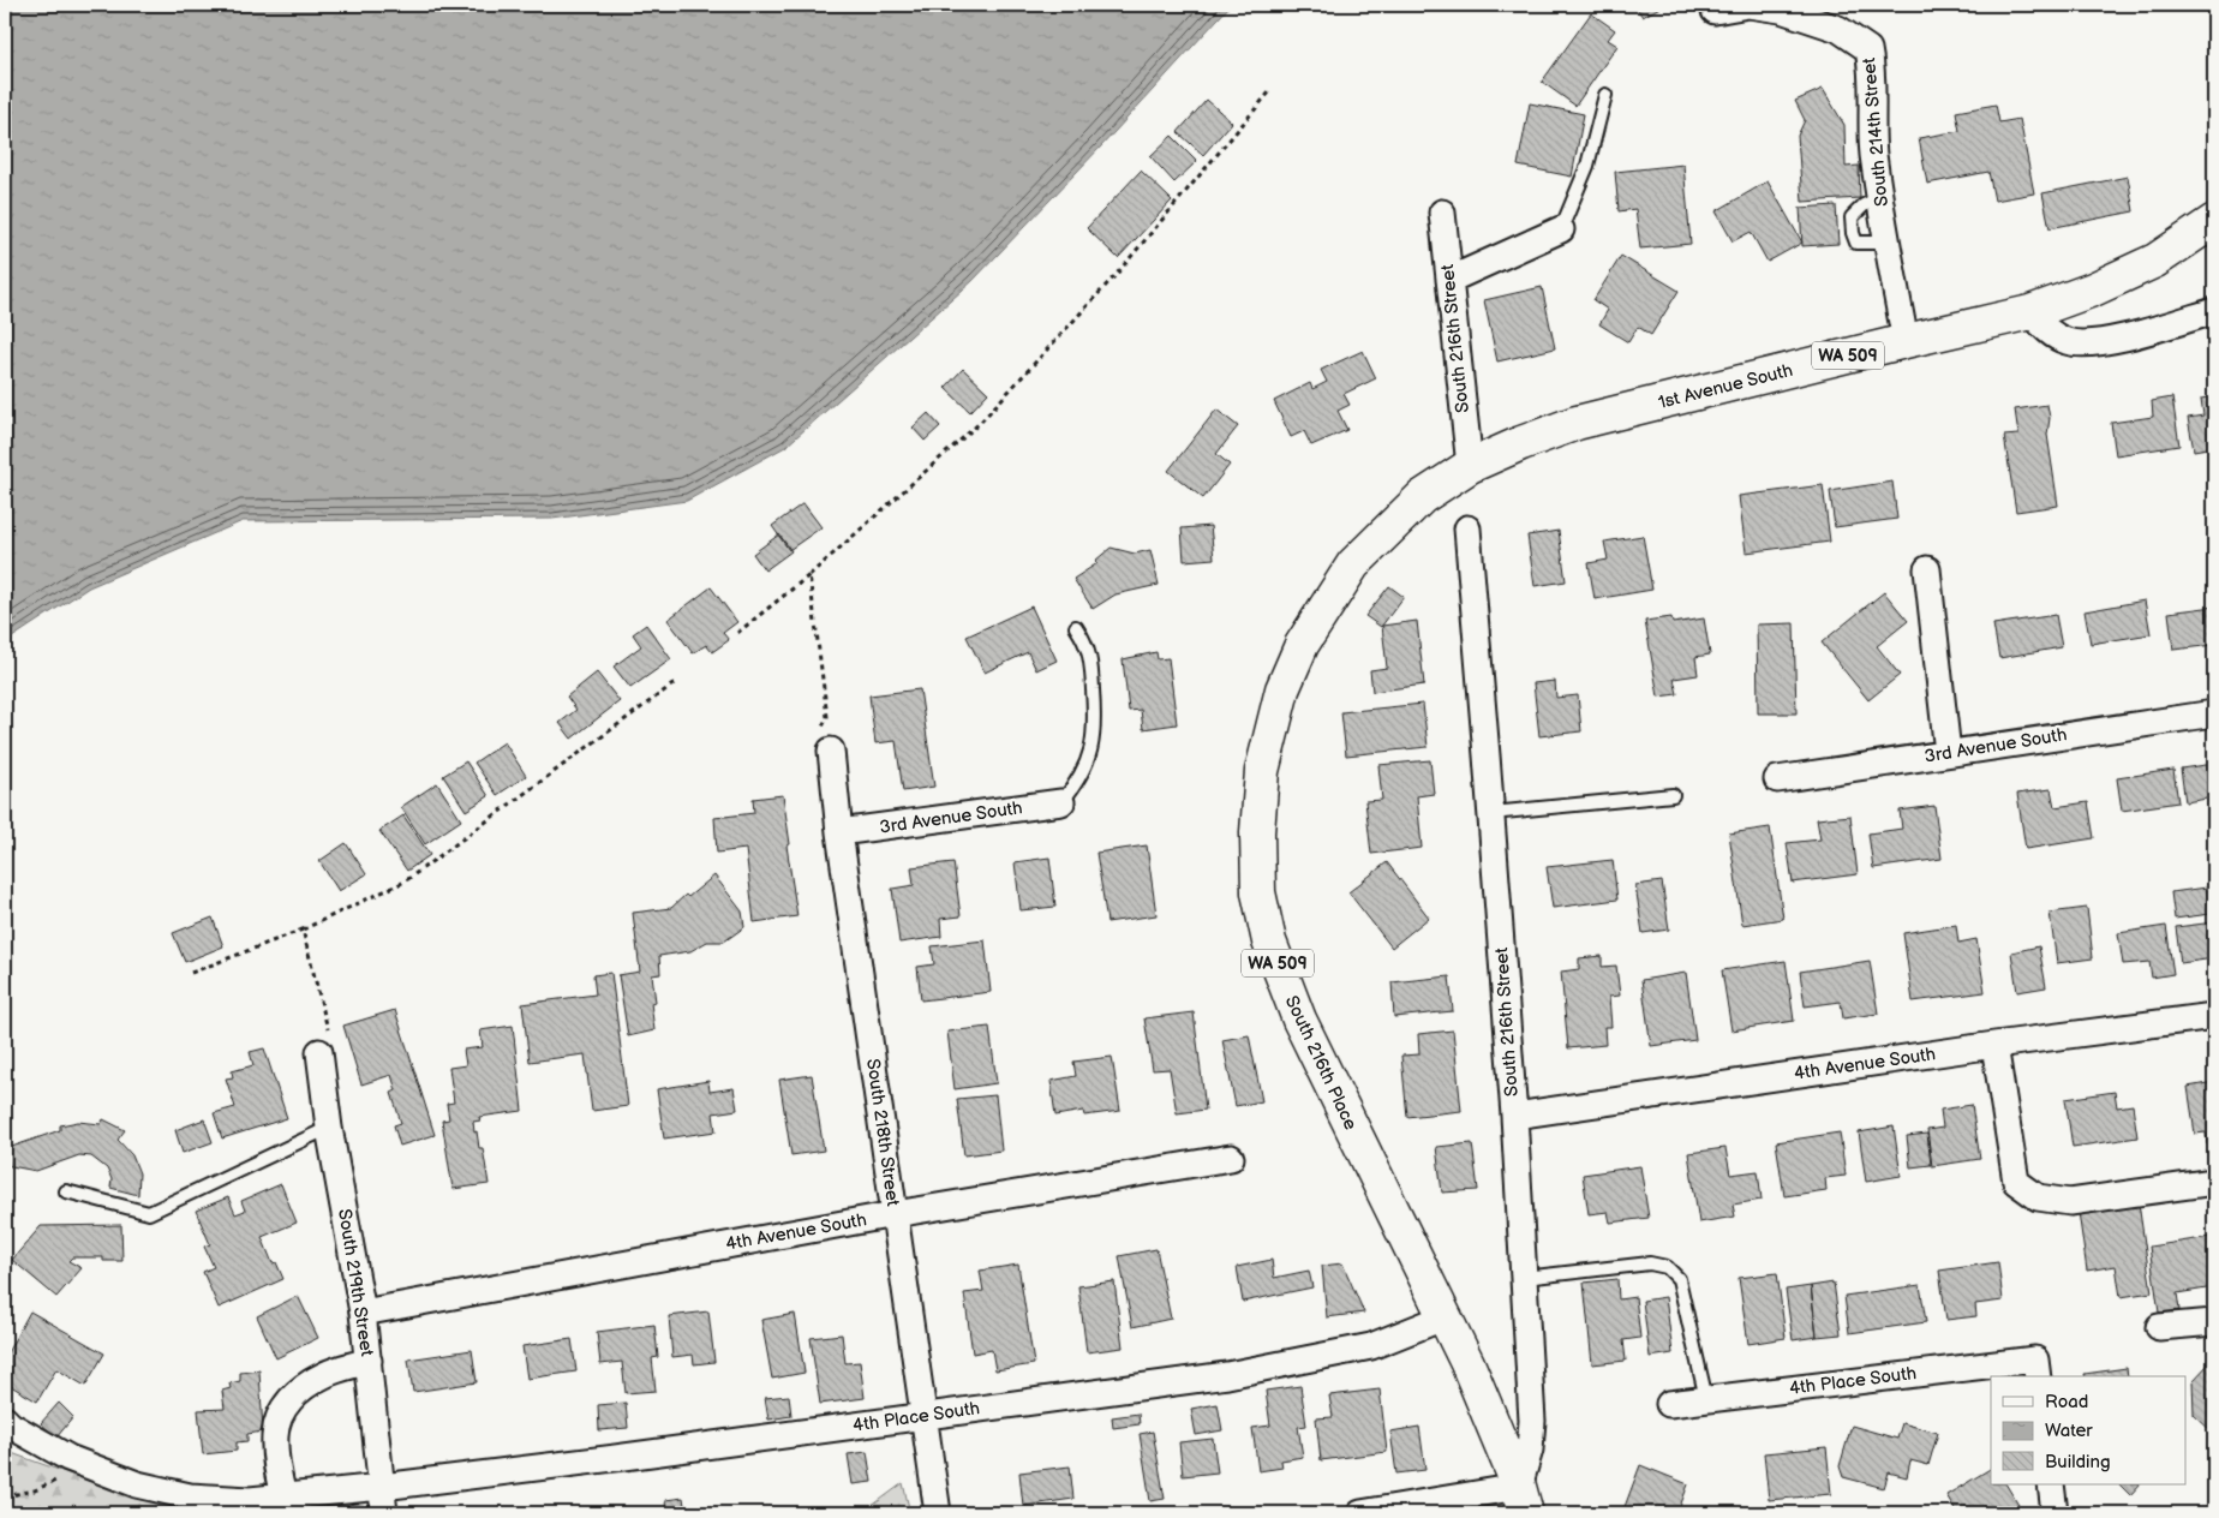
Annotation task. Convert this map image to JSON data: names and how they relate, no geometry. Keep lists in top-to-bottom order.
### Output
{
  "streets": {
    "main road": ["WA 509", "1st Avenue South", "South 216th Place"],
    "street": [
      "South 214th Street",
      "South 216th Street",
      "3rd Avenue South",
      "4th Avenue South",
      "South 218th Street",
      "South 219th Street",
      "4th Place South"
    ]
  },
  "crossings": [
    ["South 214th Street", "1st Avenue South"],
    ["South 216th Street", "1st Avenue South"],
    ["South 216th Street", "South 216th Place"],
    ["South 216th Street", "4th Avenue South"],
    ["1st Avenue South", "South 216th Place"],
    ["3rd Avenue South", "South 218th Street"],
    ["South 216th Place", "4th Place South"],
    ["4th Avenue South", "South 218th Street"],
    ["4th Avenue South", "South 219th Street"],
    ["South 218th Street", "4th Place South"],
    ["South 219th Street", "4th Place South"]
  ],
  "legend": ["Road", "Water", "Building"]
}
